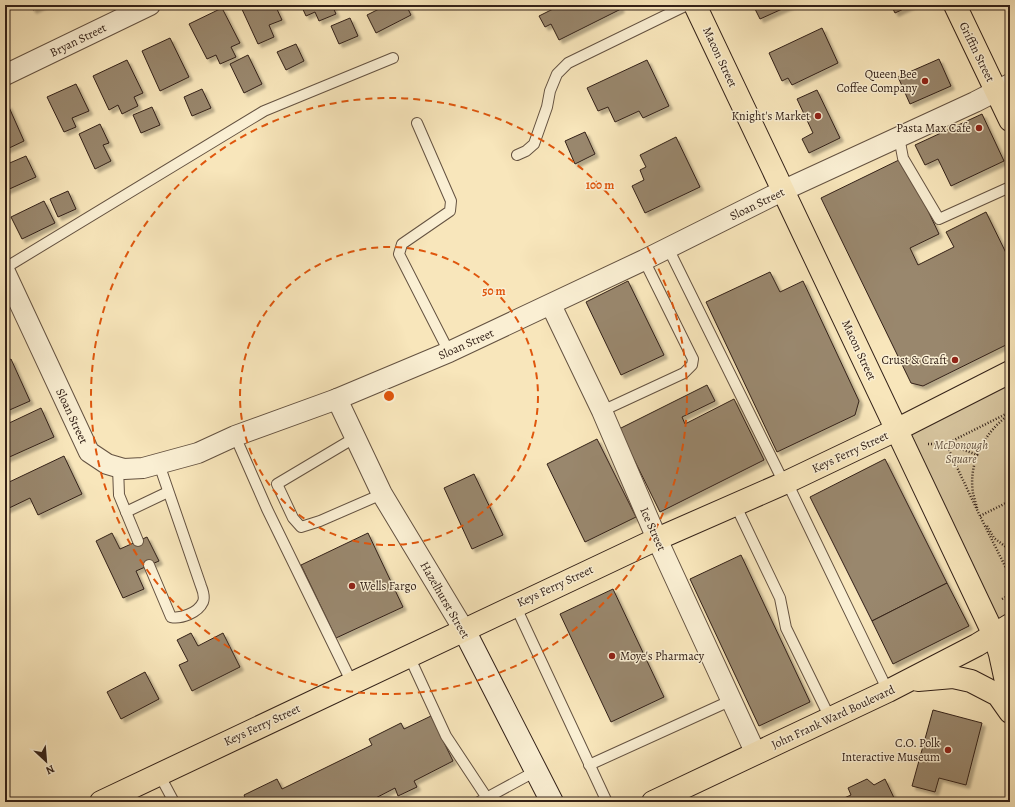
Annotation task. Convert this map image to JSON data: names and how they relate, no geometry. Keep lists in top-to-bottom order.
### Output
{
  "streets": {
    "main road": [
      "Griffin Street",
      "Macon Street",
      "Keys Ferry Street",
      "Hazelhurst Street",
      "John Frank Ward Boulevard"
    ],
    "street": ["Bryan Street", "Sloan Street", "Ice Street"]
  },
  "crossings": [
    ["Griffin Street", "Sloan Street"],
    ["Macon Street", "Sloan Street"],
    ["Macon Street", "Keys Ferry Street"],
    ["Macon Street", "John Frank Ward Boulevard"],
    ["Sloan Street", "Ice Street"],
    ["Sloan Street", "Hazelhurst Street"],
    ["Keys Ferry Street", "Ice Street"],
    ["Keys Ferry Street", "Hazelhurst Street"],
    ["Ice Street", "John Frank Ward Boulevard"]
  ],
  "parks": ["McDonough Square"],
  "places": [
    "Queen Bee Coffee Company",
    "Knight's Market",
    "Pasta Max Cafe",
    "Crust & Craft",
    "Wells Fargo",
    "Moye's Pharmacy",
    "C.O. Polk Interactive Museum"
  ],
  "north": "bottom right",
  "rings": ["100 m", "50 m"]
}
